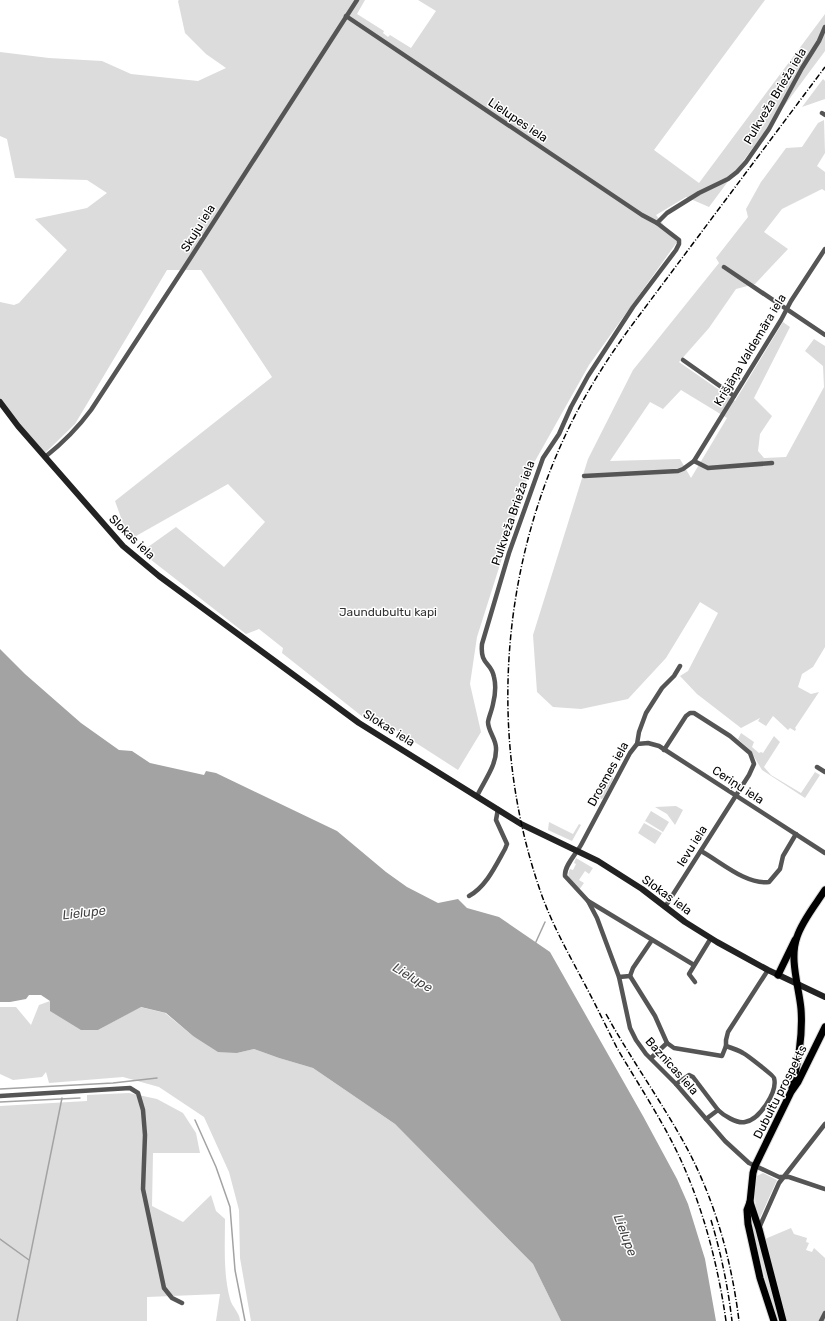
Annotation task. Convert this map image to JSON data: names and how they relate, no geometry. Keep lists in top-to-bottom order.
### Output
{
  "streets": {
    "main road": ["Slokas iela", "Dubultu prospekts"],
    "street": [
      "Pulkveža Brieža iela",
      "Lielupes iela",
      "Skuju iela",
      "Krišjāņa Valdemāra iela",
      "Drosmes iela",
      "Ceriņu iela",
      "Ievu iela",
      "Baznīcas iela"
    ]
  },
  "crossings": [
    ["Pulkveža Brieža iela", "Lielupes iela"],
    ["Pulkveža Brieža iela", "Slokas iela"],
    ["Lielupes iela", "Skuju iela"],
    ["Skuju iela", "Slokas iela"],
    ["Slokas iela", "Drosmes iela"],
    ["Slokas iela", "Ievu iela"],
    ["Drosmes iela", "Ceriņu iela"],
    ["Drosmes iela", "Baznīcas iela"],
    ["Ceriņu iela", "Ievu iela"],
    ["Baznīcas iela", "Dubultu prospekts"]
  ],
  "water": ["Lielupe"],
  "parks": ["Jaundubultu kapi"]
}
